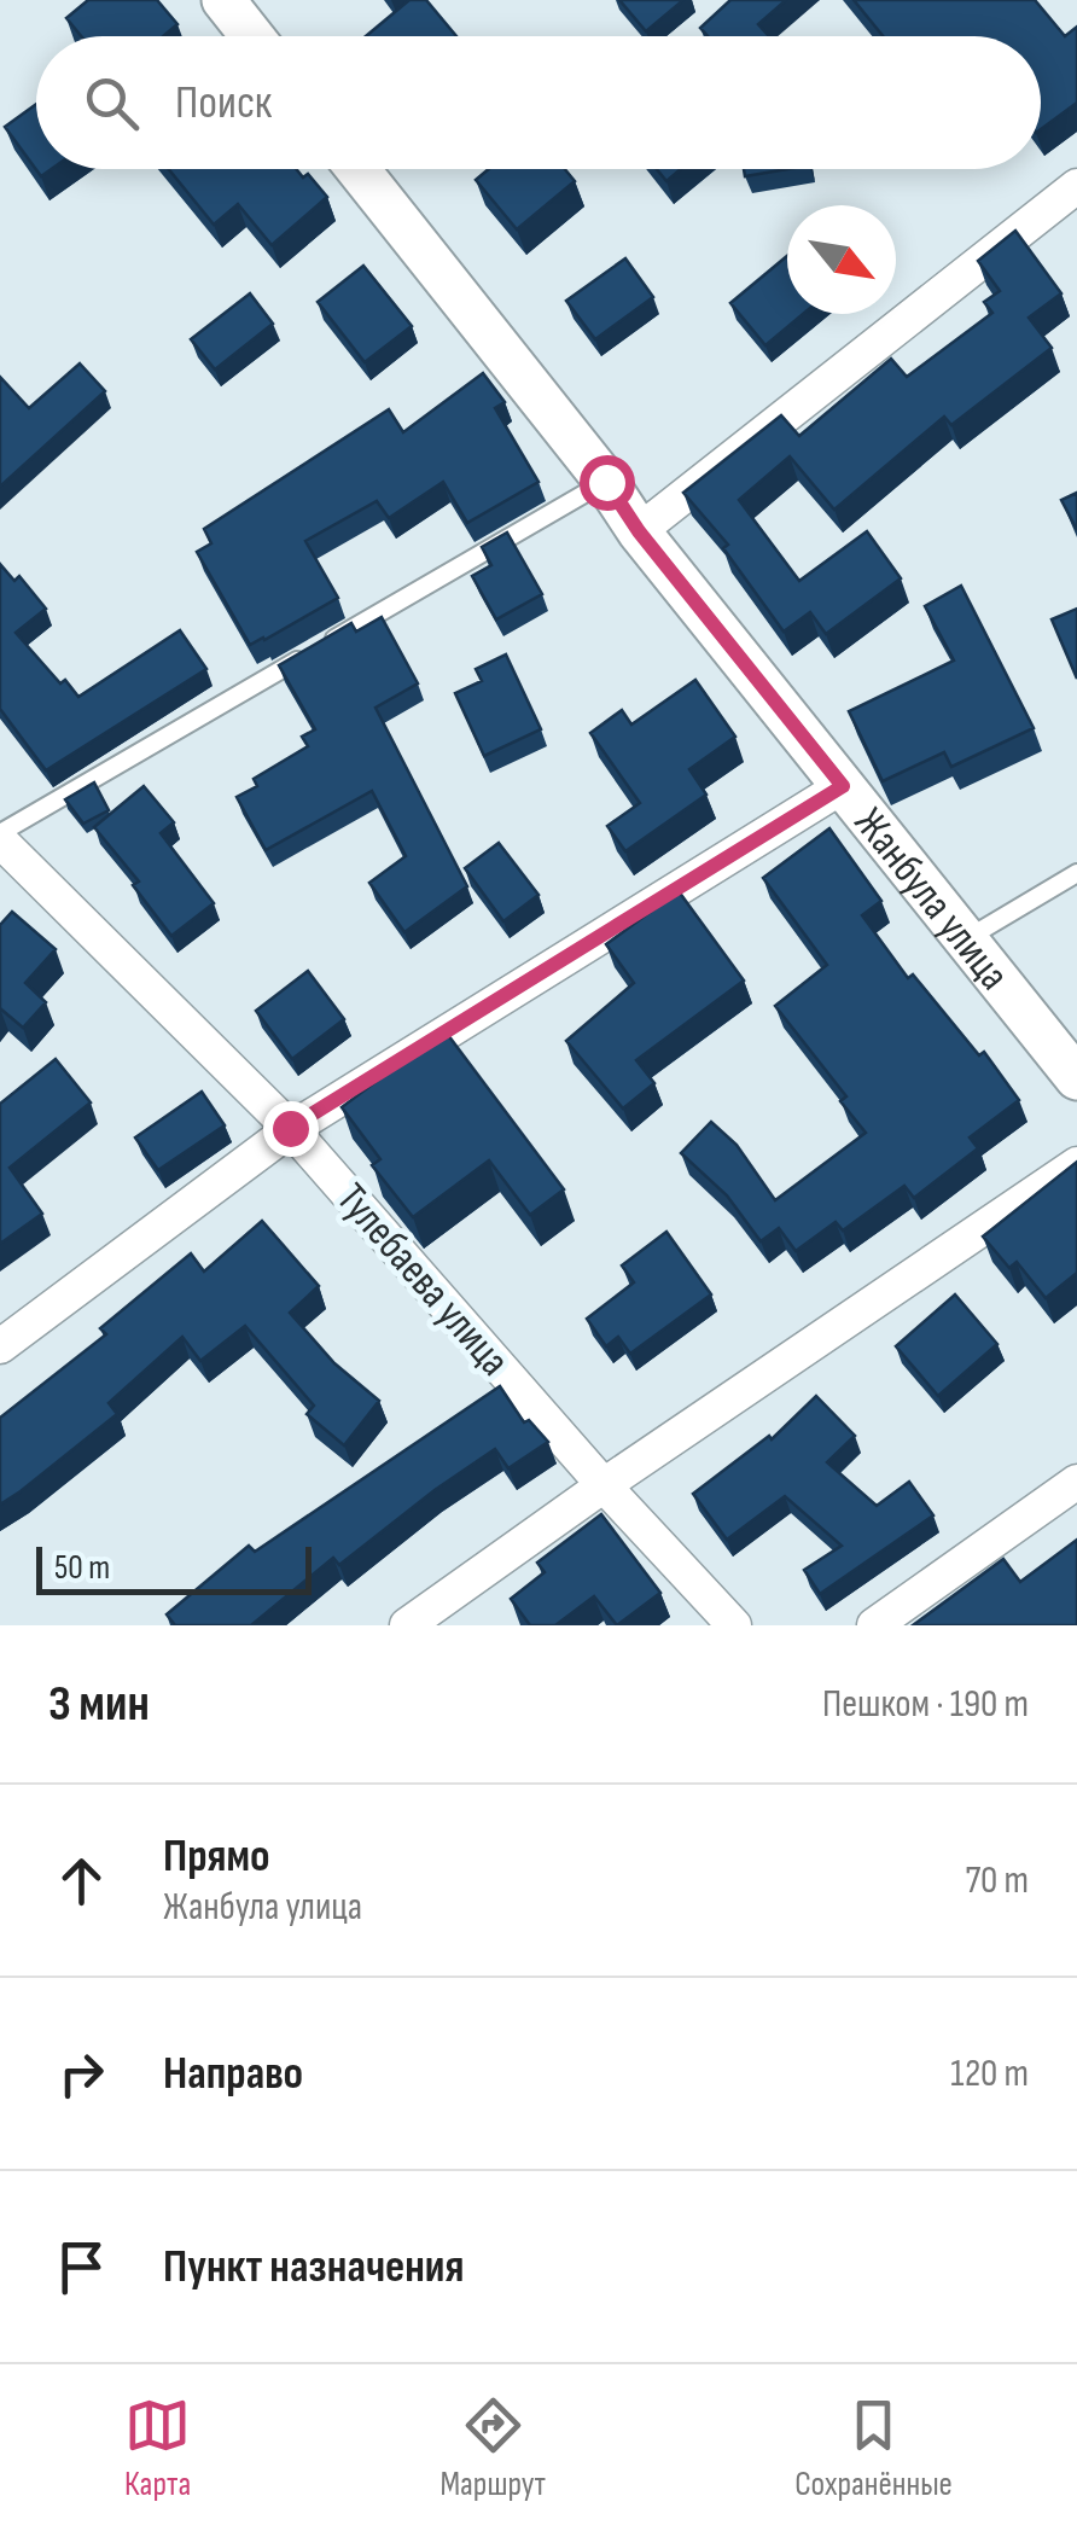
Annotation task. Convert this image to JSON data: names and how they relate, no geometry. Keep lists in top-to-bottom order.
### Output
{
  "streets": {
    "street": ["Жанбула улица", "Тулебаева улица"]
  },
  "scale_bar": "50 m",
  "north": "bottom right",
  "page": {
    "search": "Поиск",
    "scale": "50 m",
    "heading": ["3 мин", "Пешком · 190 m"],
    "list": [
      ["Прямо", "Жанбула улица", "70 m"],
      ["Направо", "120 m"],
      "Пункт назначения"
    ],
    "nav": ["Карта", "Маршрут", "Сохранённые"]
  }
}
